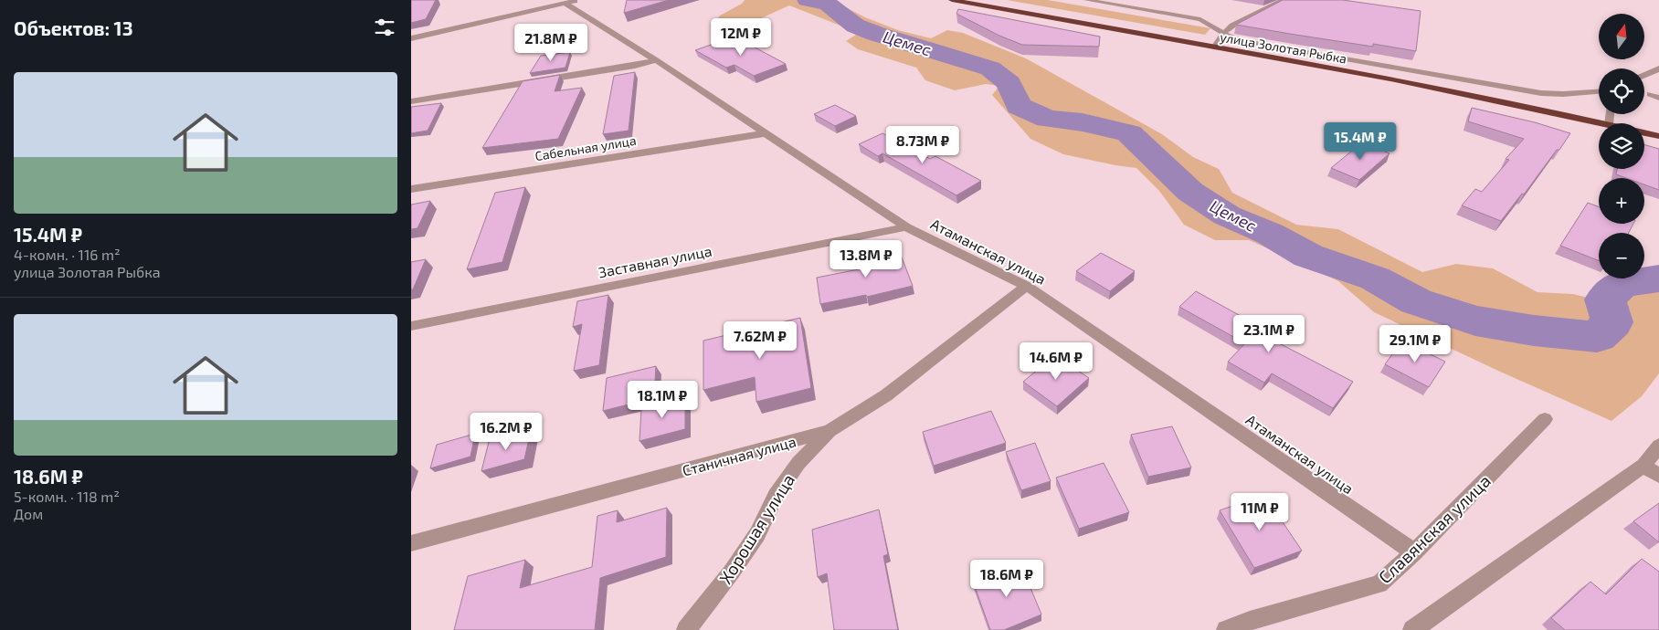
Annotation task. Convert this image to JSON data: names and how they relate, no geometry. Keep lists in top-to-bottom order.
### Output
{
  "streets": {
    "highway": ["улица Золотая Рыбка"],
    "street": [
      "Сабельная улица",
      "Атаманская улица",
      "Заставная улица",
      "Станичная улица",
      "Хорошая улица",
      "Славянская улица"
    ]
  },
  "crossings": [
    ["Сабельная улица", "Атаманская улица"],
    ["Атаманская улица", "Заставная улица"],
    ["Атаманская улица", "Станичная улица"],
    ["Атаманская улица", "Славянская улица"],
    ["Станичная улица", "Хорошая улица"]
  ],
  "water": ["Цемес"],
  "north": "top",
  "page": {
    "heading": "Объектов: 13",
    "map_buttons": ["+", "−"],
    "price": [
      "12M ₽",
      "21.8M ₽",
      "15.4M ₽",
      "8.73M ₽",
      "13.8M ₽",
      "23.1M ₽",
      "7.62M ₽",
      "29.1M ₽",
      "14.6M ₽",
      "18.1M ₽",
      "16.2M ₽",
      "11M ₽",
      "18.6M ₽"
    ],
    "list": [
      {
        "name": "15.4M ₽",
        "note": "4-комн. · 116 m² · улица Золотая Рыбка"
      },
      {
        "name": "18.6M ₽",
        "note": "5-комн. · 118 m² · Дом"
      }
    ]
  }
}
